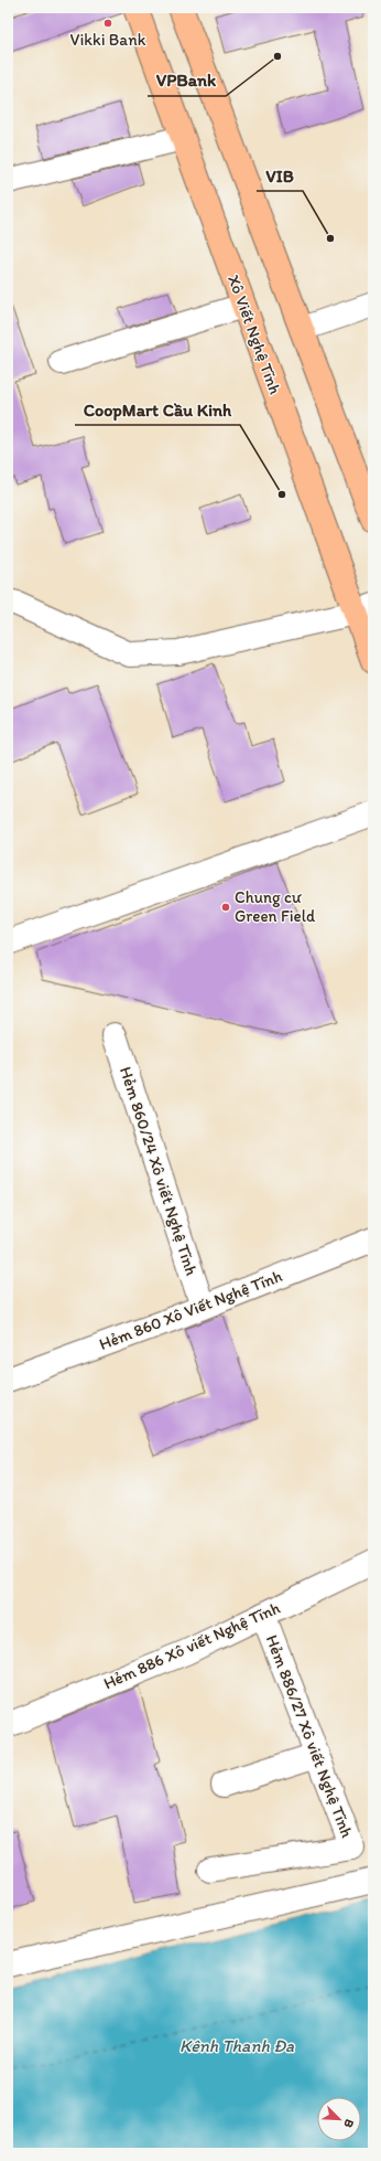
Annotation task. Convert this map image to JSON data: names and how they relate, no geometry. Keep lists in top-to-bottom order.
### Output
{
  "streets": {
    "main road": ["Xô Viết Nghệ Tĩnh"],
    "street": [
      "Hẻm 860/24 Xô viết Nghệ Tĩnh",
      "Hẻm 860 Xô Viết Nghệ Tĩnh",
      "Hẻm 886 Xô viết Nghệ Tĩnh",
      "Hẻm 886/27 Xô viết Nghệ Tĩnh"
    ]
  },
  "crossings": [
    ["Hẻm 860/24 Xô viết Nghệ Tĩnh", "Hẻm 860 Xô Viết Nghệ Tĩnh"],
    ["Hẻm 886 Xô viết Nghệ Tĩnh", "Hẻm 886/27 Xô viết Nghệ Tĩnh"]
  ],
  "water": ["Kênh Thanh Đa"],
  "places": [
    "Vikki Bank",
    "VPBank",
    "VIB",
    "CoopMart Cầu Kinh",
    "Chung cư Green Field"
  ],
  "north": "bottom right"
}
